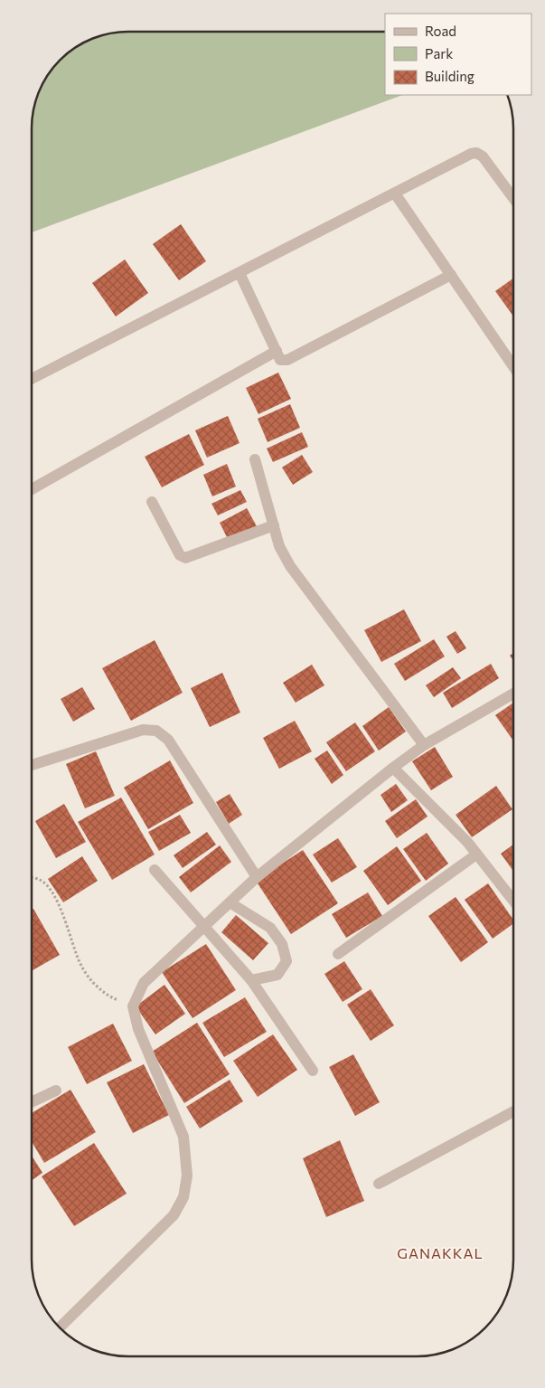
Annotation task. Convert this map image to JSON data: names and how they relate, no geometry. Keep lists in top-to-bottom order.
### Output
{
  "districts": ["GANAKKAL"],
  "legend": ["Road", "Park", "Building"]
}
